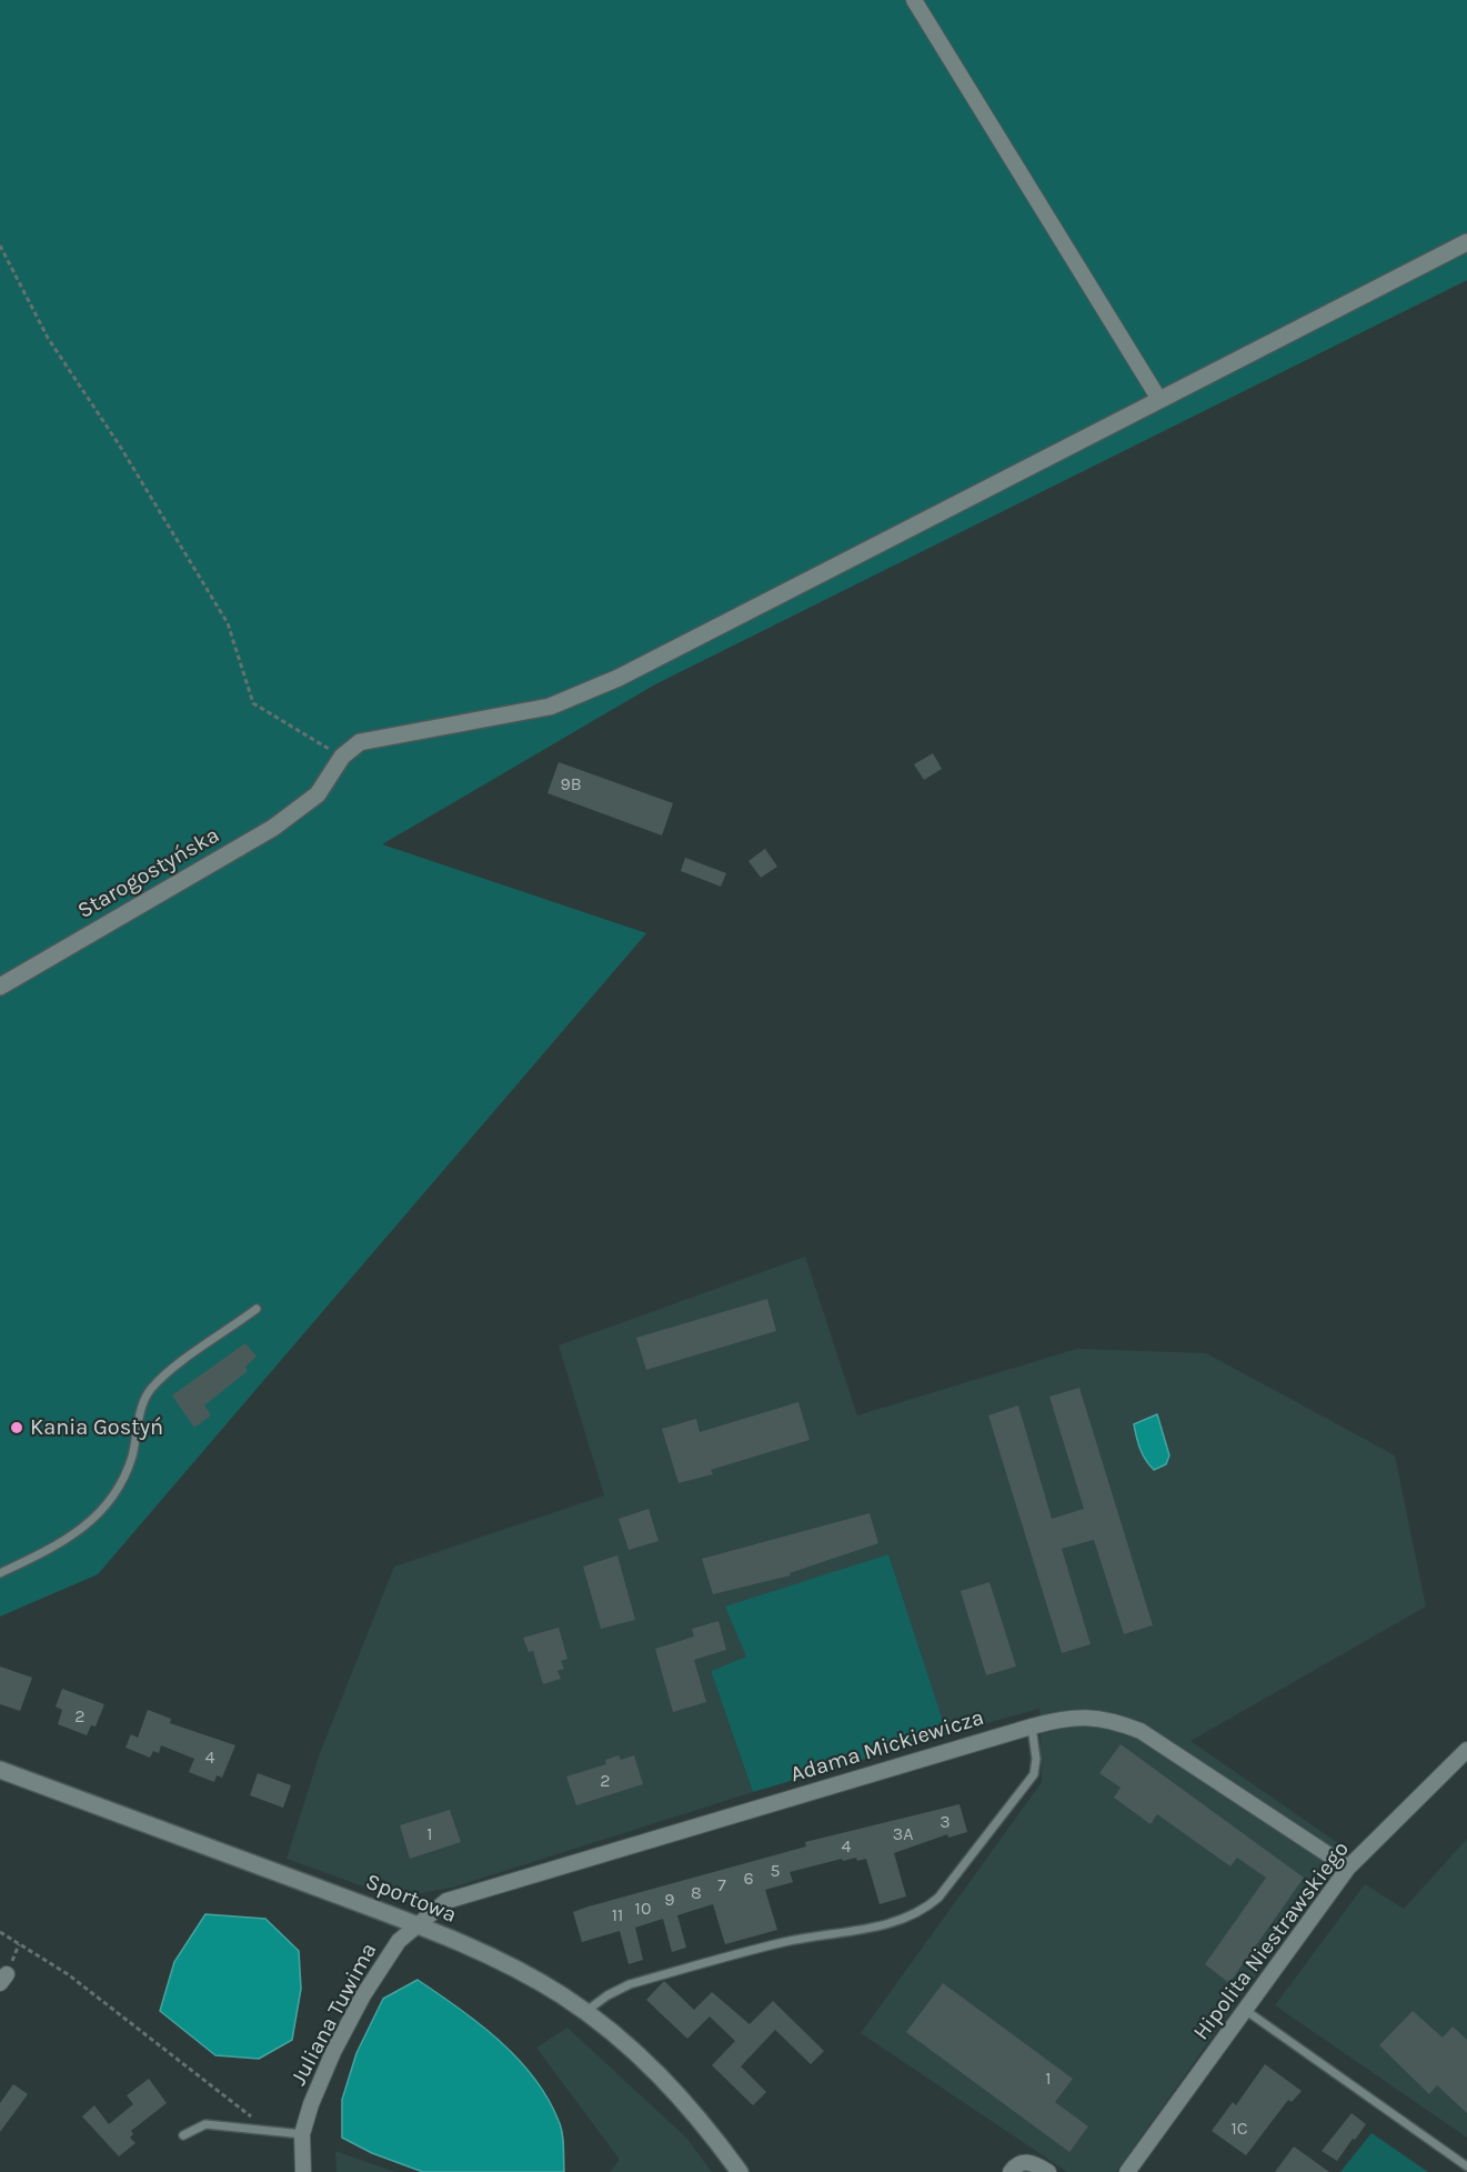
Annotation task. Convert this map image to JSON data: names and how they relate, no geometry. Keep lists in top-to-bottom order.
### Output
{
  "streets": {
    "street": [
      "Starogostyńska",
      "Adama Mickiewicza",
      "Sportowa",
      "Hipolita Niestrawskiego",
      "Juliana Tuwima"
    ]
  },
  "crossings": [
    ["Adama Mickiewicza", "Sportowa"],
    ["Adama Mickiewicza", "Hipolita Niestrawskiego"],
    ["Adama Mickiewicza", "Juliana Tuwima"],
    ["Sportowa", "Juliana Tuwima"]
  ],
  "places": ["Kania Gostyń"],
  "house_numbers": [
    "9B",
    "2",
    "4",
    "2",
    "3",
    "1",
    "3A",
    "4",
    "5",
    "6",
    "7",
    "8",
    "9",
    "10",
    "11",
    "1",
    "1C"
  ]
}
